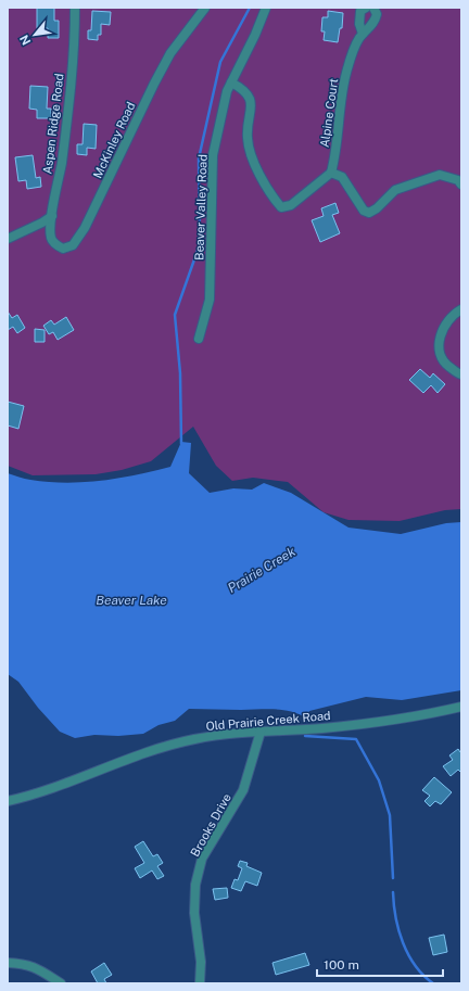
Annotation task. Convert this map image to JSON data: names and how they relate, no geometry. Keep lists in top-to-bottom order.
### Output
{
  "streets": {
    "street": [
      "Alpine Court",
      "Aspen Ridge Road",
      "McKinley Road",
      "Beaver Valley Road",
      "Old Prairie Creek Road",
      "Brooks Drive"
    ]
  },
  "crossings": [
    ["Aspen Ridge Road", "McKinley Road"],
    ["Old Prairie Creek Road", "Brooks Drive"]
  ],
  "water": ["Prairie Creek", "Beaver Lake"],
  "scale_bar": "100 m",
  "north": "bottom left"
}
